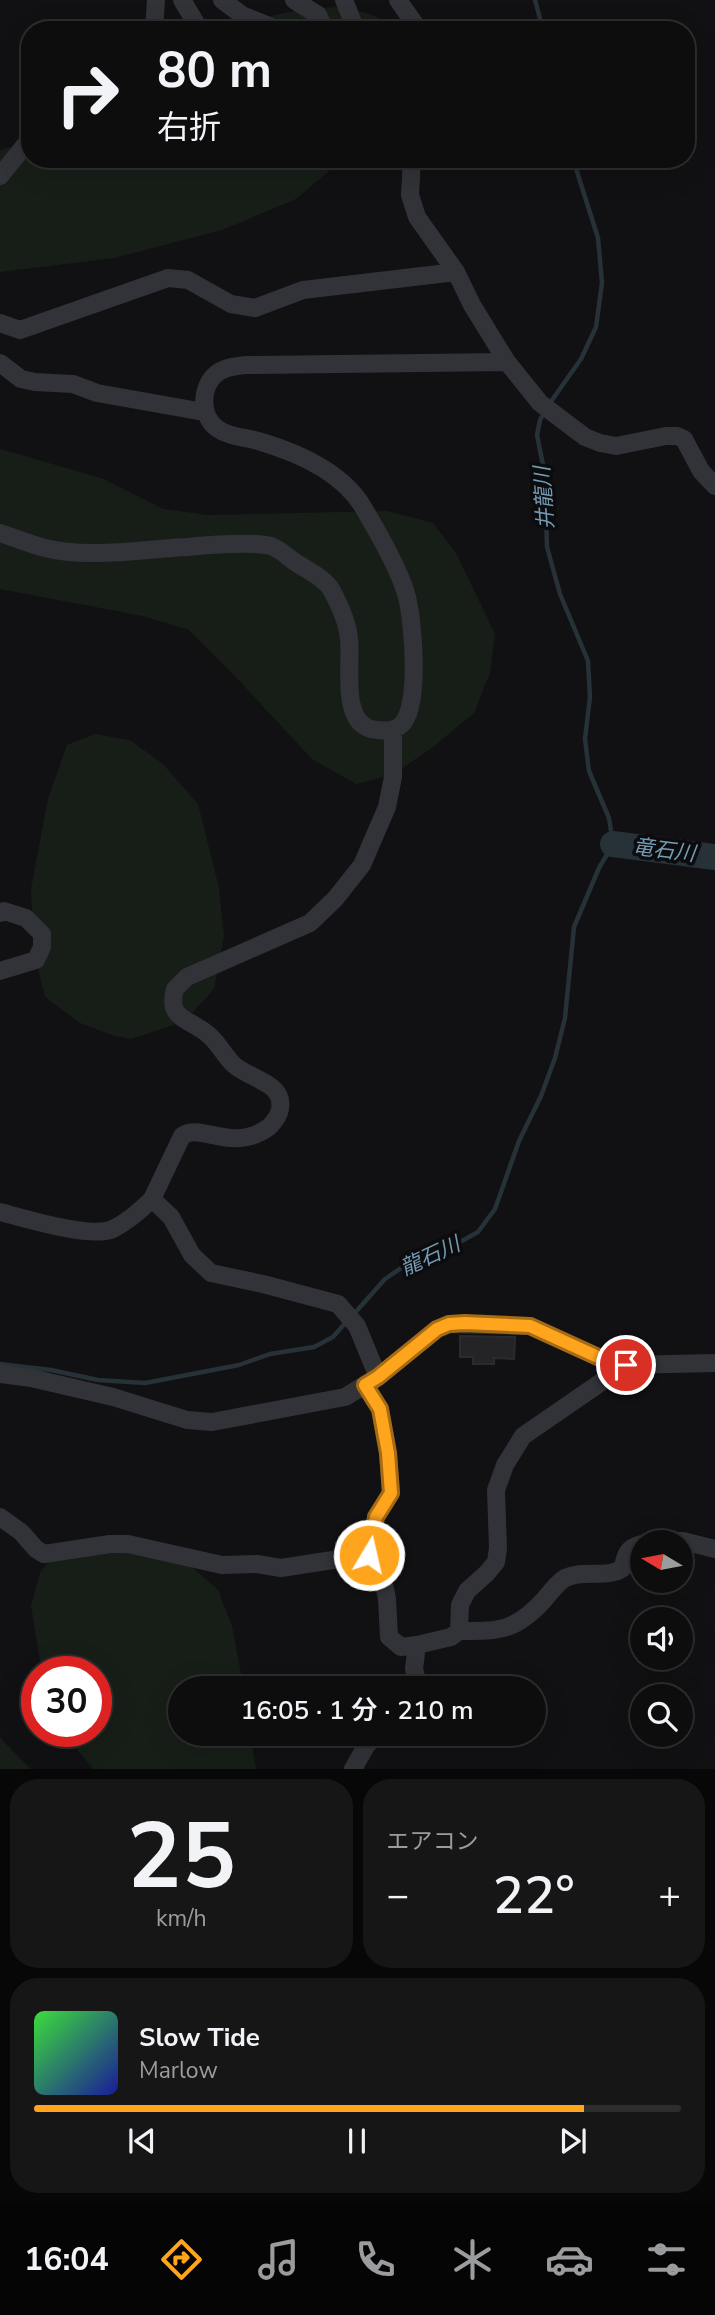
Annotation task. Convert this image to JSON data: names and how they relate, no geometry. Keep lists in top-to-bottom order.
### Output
{
  "water": ["井龍川", "竜石川", "龍石川"],
  "north": "left",
  "page": {
    "turn": ["80 m", "右折"],
    "limit": "30",
    "trip": "16:05 · 1 分 · 210 m",
    "tile": [
      ["25", "km/h"],
      "エアコン"
    ],
    "heat": ["−", "22°", "+"],
    "song": ["Slow Tide", "Marlow"],
    "tabs": "16:04"
  }
}
